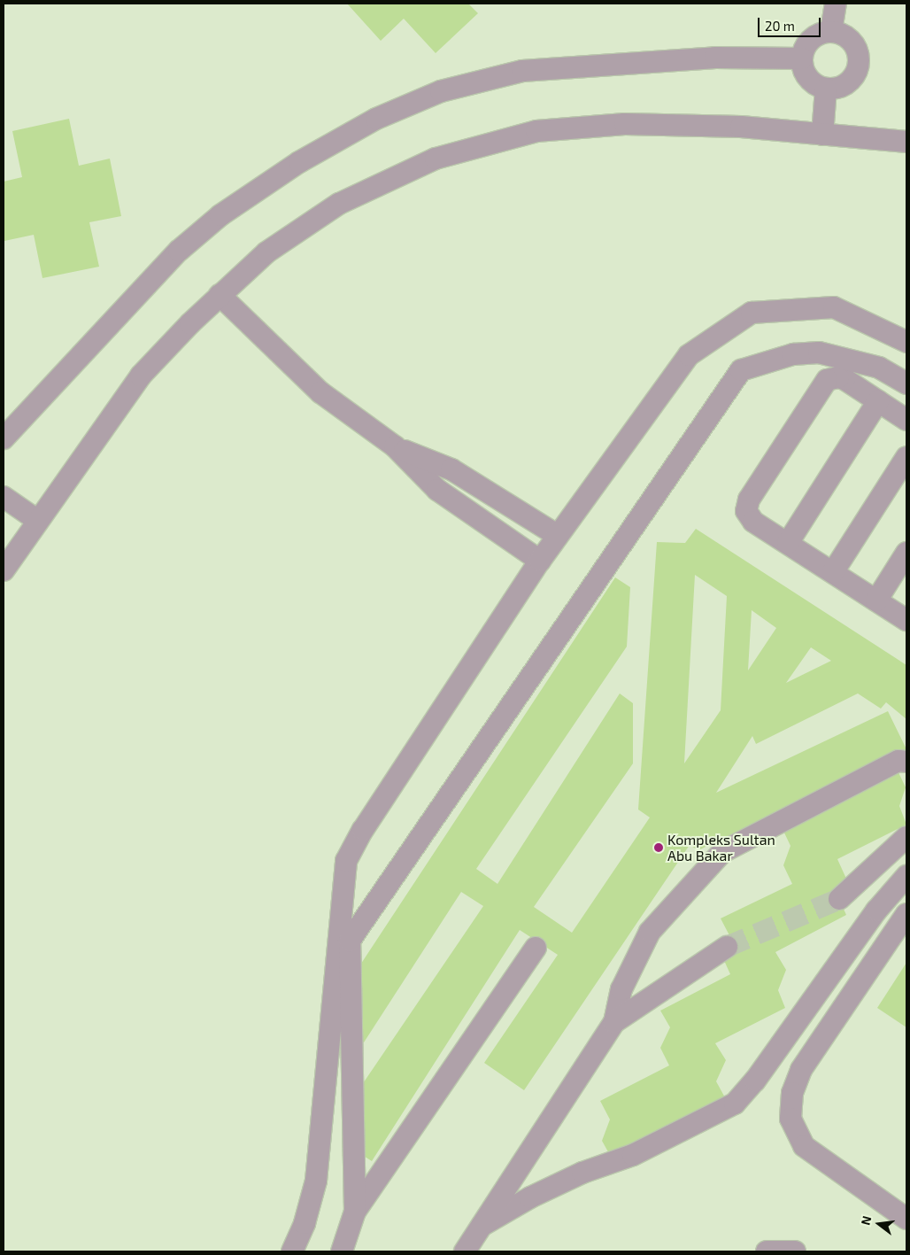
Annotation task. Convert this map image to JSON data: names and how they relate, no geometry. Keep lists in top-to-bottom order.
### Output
{
  "places": ["Kompleks Sultan Abu Bakar"],
  "scale_bar": "20 m",
  "north": "left"
}
